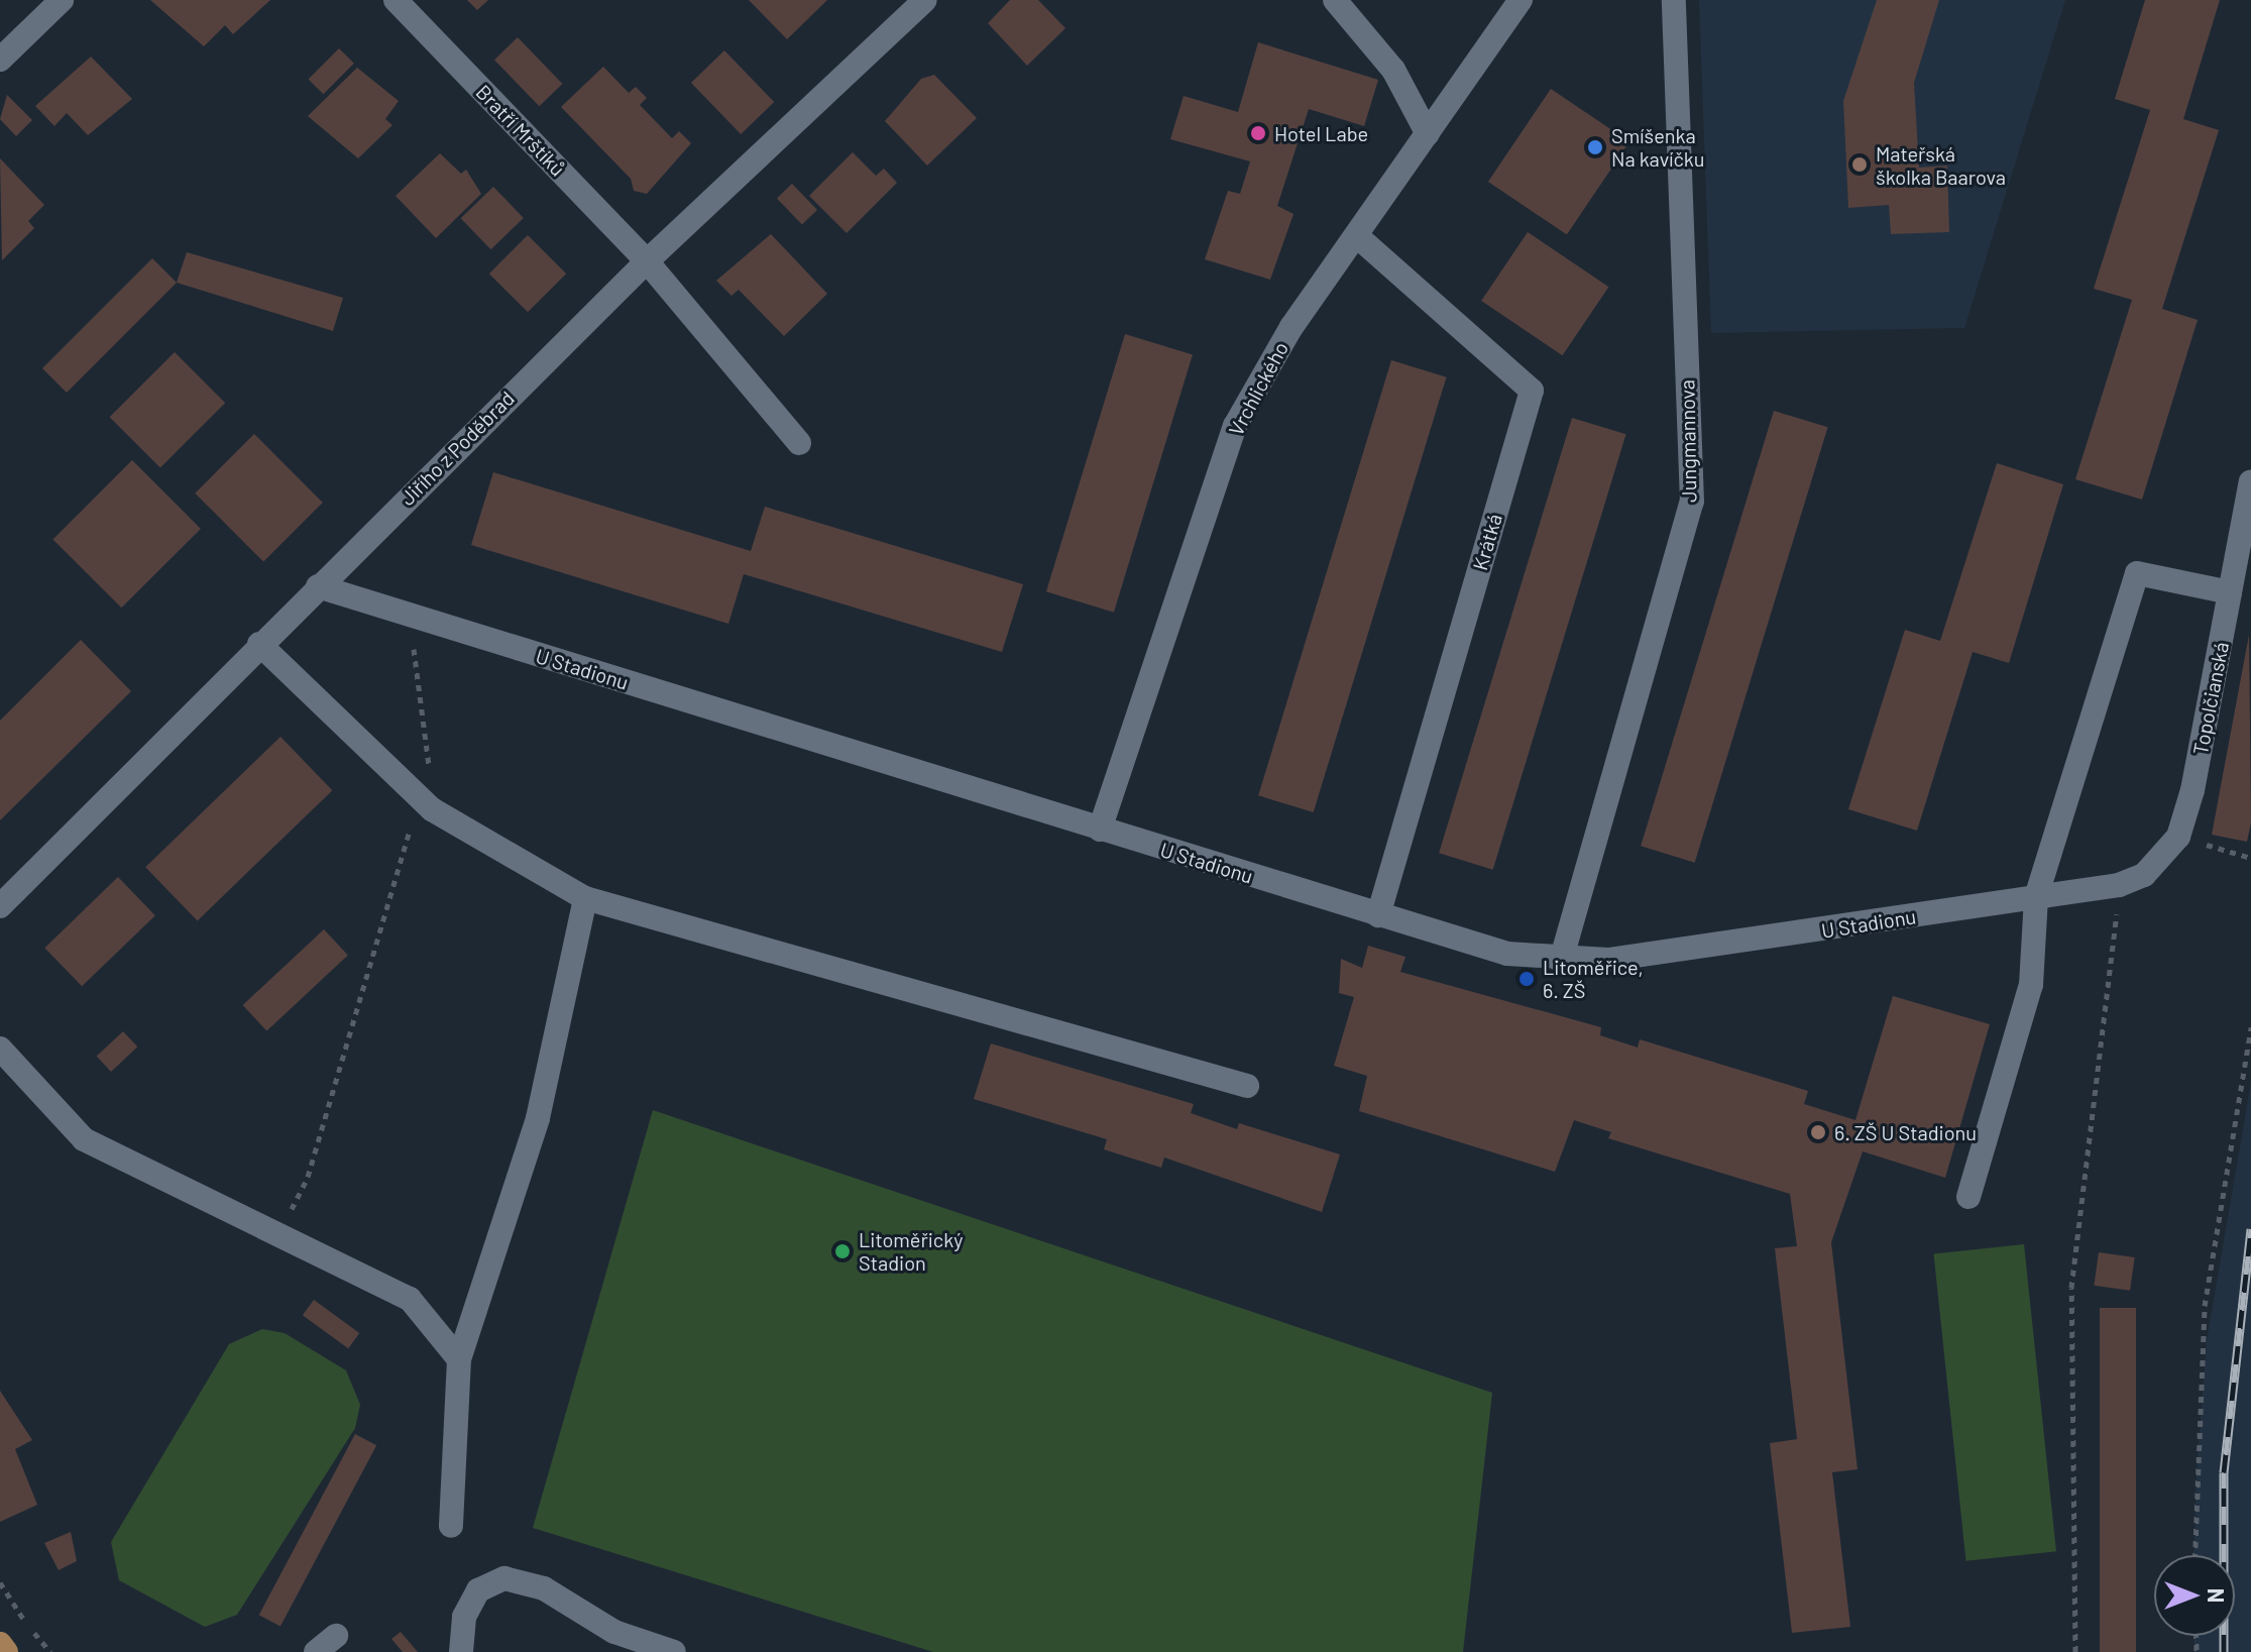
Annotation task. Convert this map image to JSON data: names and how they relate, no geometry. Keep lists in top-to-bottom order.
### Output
{
  "streets": {
    "street": [
      "Bratří Mrštíků",
      "Vrchlického",
      "Jungmannova",
      "Jiřího z Poděbrad",
      "Krátká",
      "U Stadionu",
      "Topolčianská"
    ]
  },
  "crossings": [
    ["Bratří Mrštíků", "Jiřího z Poděbrad"],
    ["Vrchlického", "Krátká"],
    ["Vrchlického", "U Stadionu"],
    ["Jungmannova", "U Stadionu"],
    ["Jiřího z Poděbrad", "U Stadionu"],
    ["Krátká", "U Stadionu"],
    ["U Stadionu", "Topolčianská"]
  ],
  "places": [
    "Hotel Labe",
    "Smíšenka Na kavíčku",
    "Mateřská školka Baarova",
    "Litoměřice, 6. ZŠ",
    "6. ZŠ U Stadionu",
    "Litoměřický Stadion"
  ],
  "north": "right"
}
